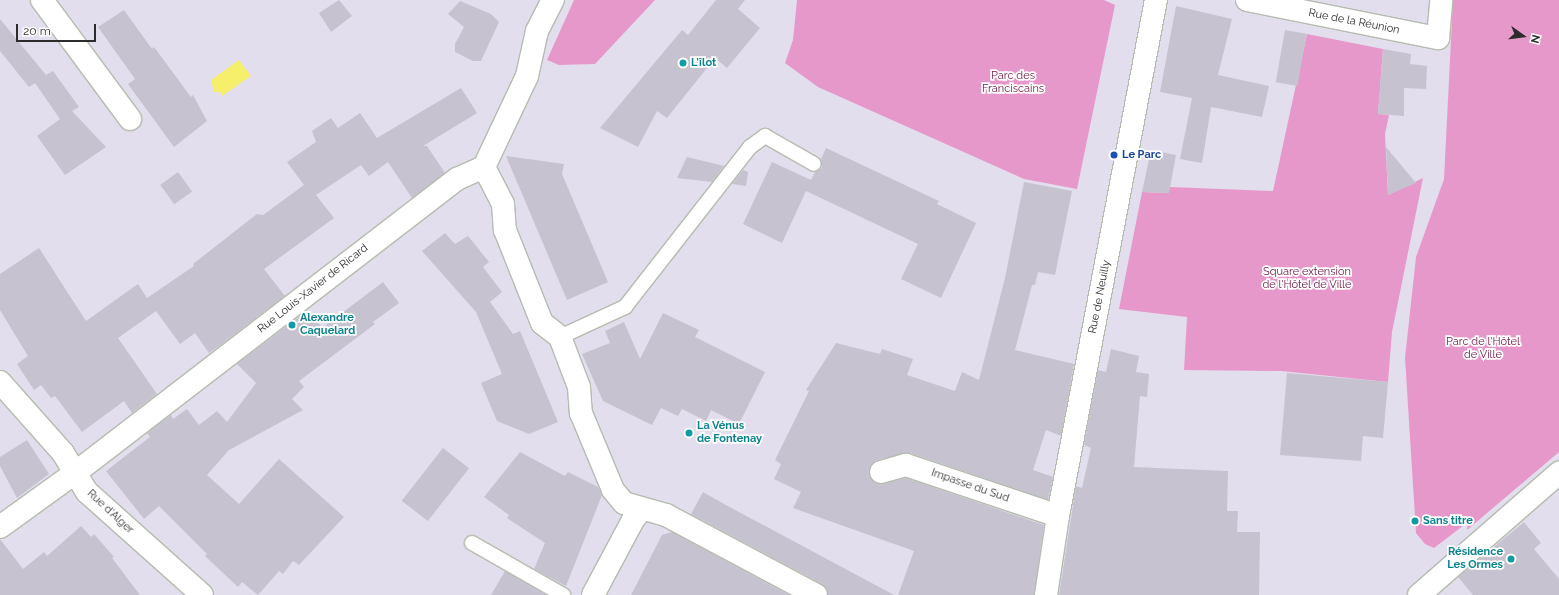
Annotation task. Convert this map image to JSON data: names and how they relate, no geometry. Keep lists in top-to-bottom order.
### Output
{
  "streets": {
    "street": [
      "Rue de la Réunion",
      "Rue Louis-Xavier de Ricard",
      "Rue de Neuilly",
      "Impasse du Sud",
      "Rue d'Alger"
    ]
  },
  "crossings": [
    ["Rue Louis-Xavier de Ricard", "Rue d'Alger"],
    ["Rue de Neuilly", "Impasse du Sud"]
  ],
  "parks": ["Parc des Franciscains", "Square extension de l'Hôtel de Ville", "Parc de l'Hôtel de Ville"],
  "places": [
    "L'îlot",
    "Le Parc",
    "Alexandre Caquelard",
    "La Vénus de Fontenay",
    "Sans titre",
    "Résidence Les Ormes"
  ],
  "scale_bar": "20 m",
  "north": "right"
}
